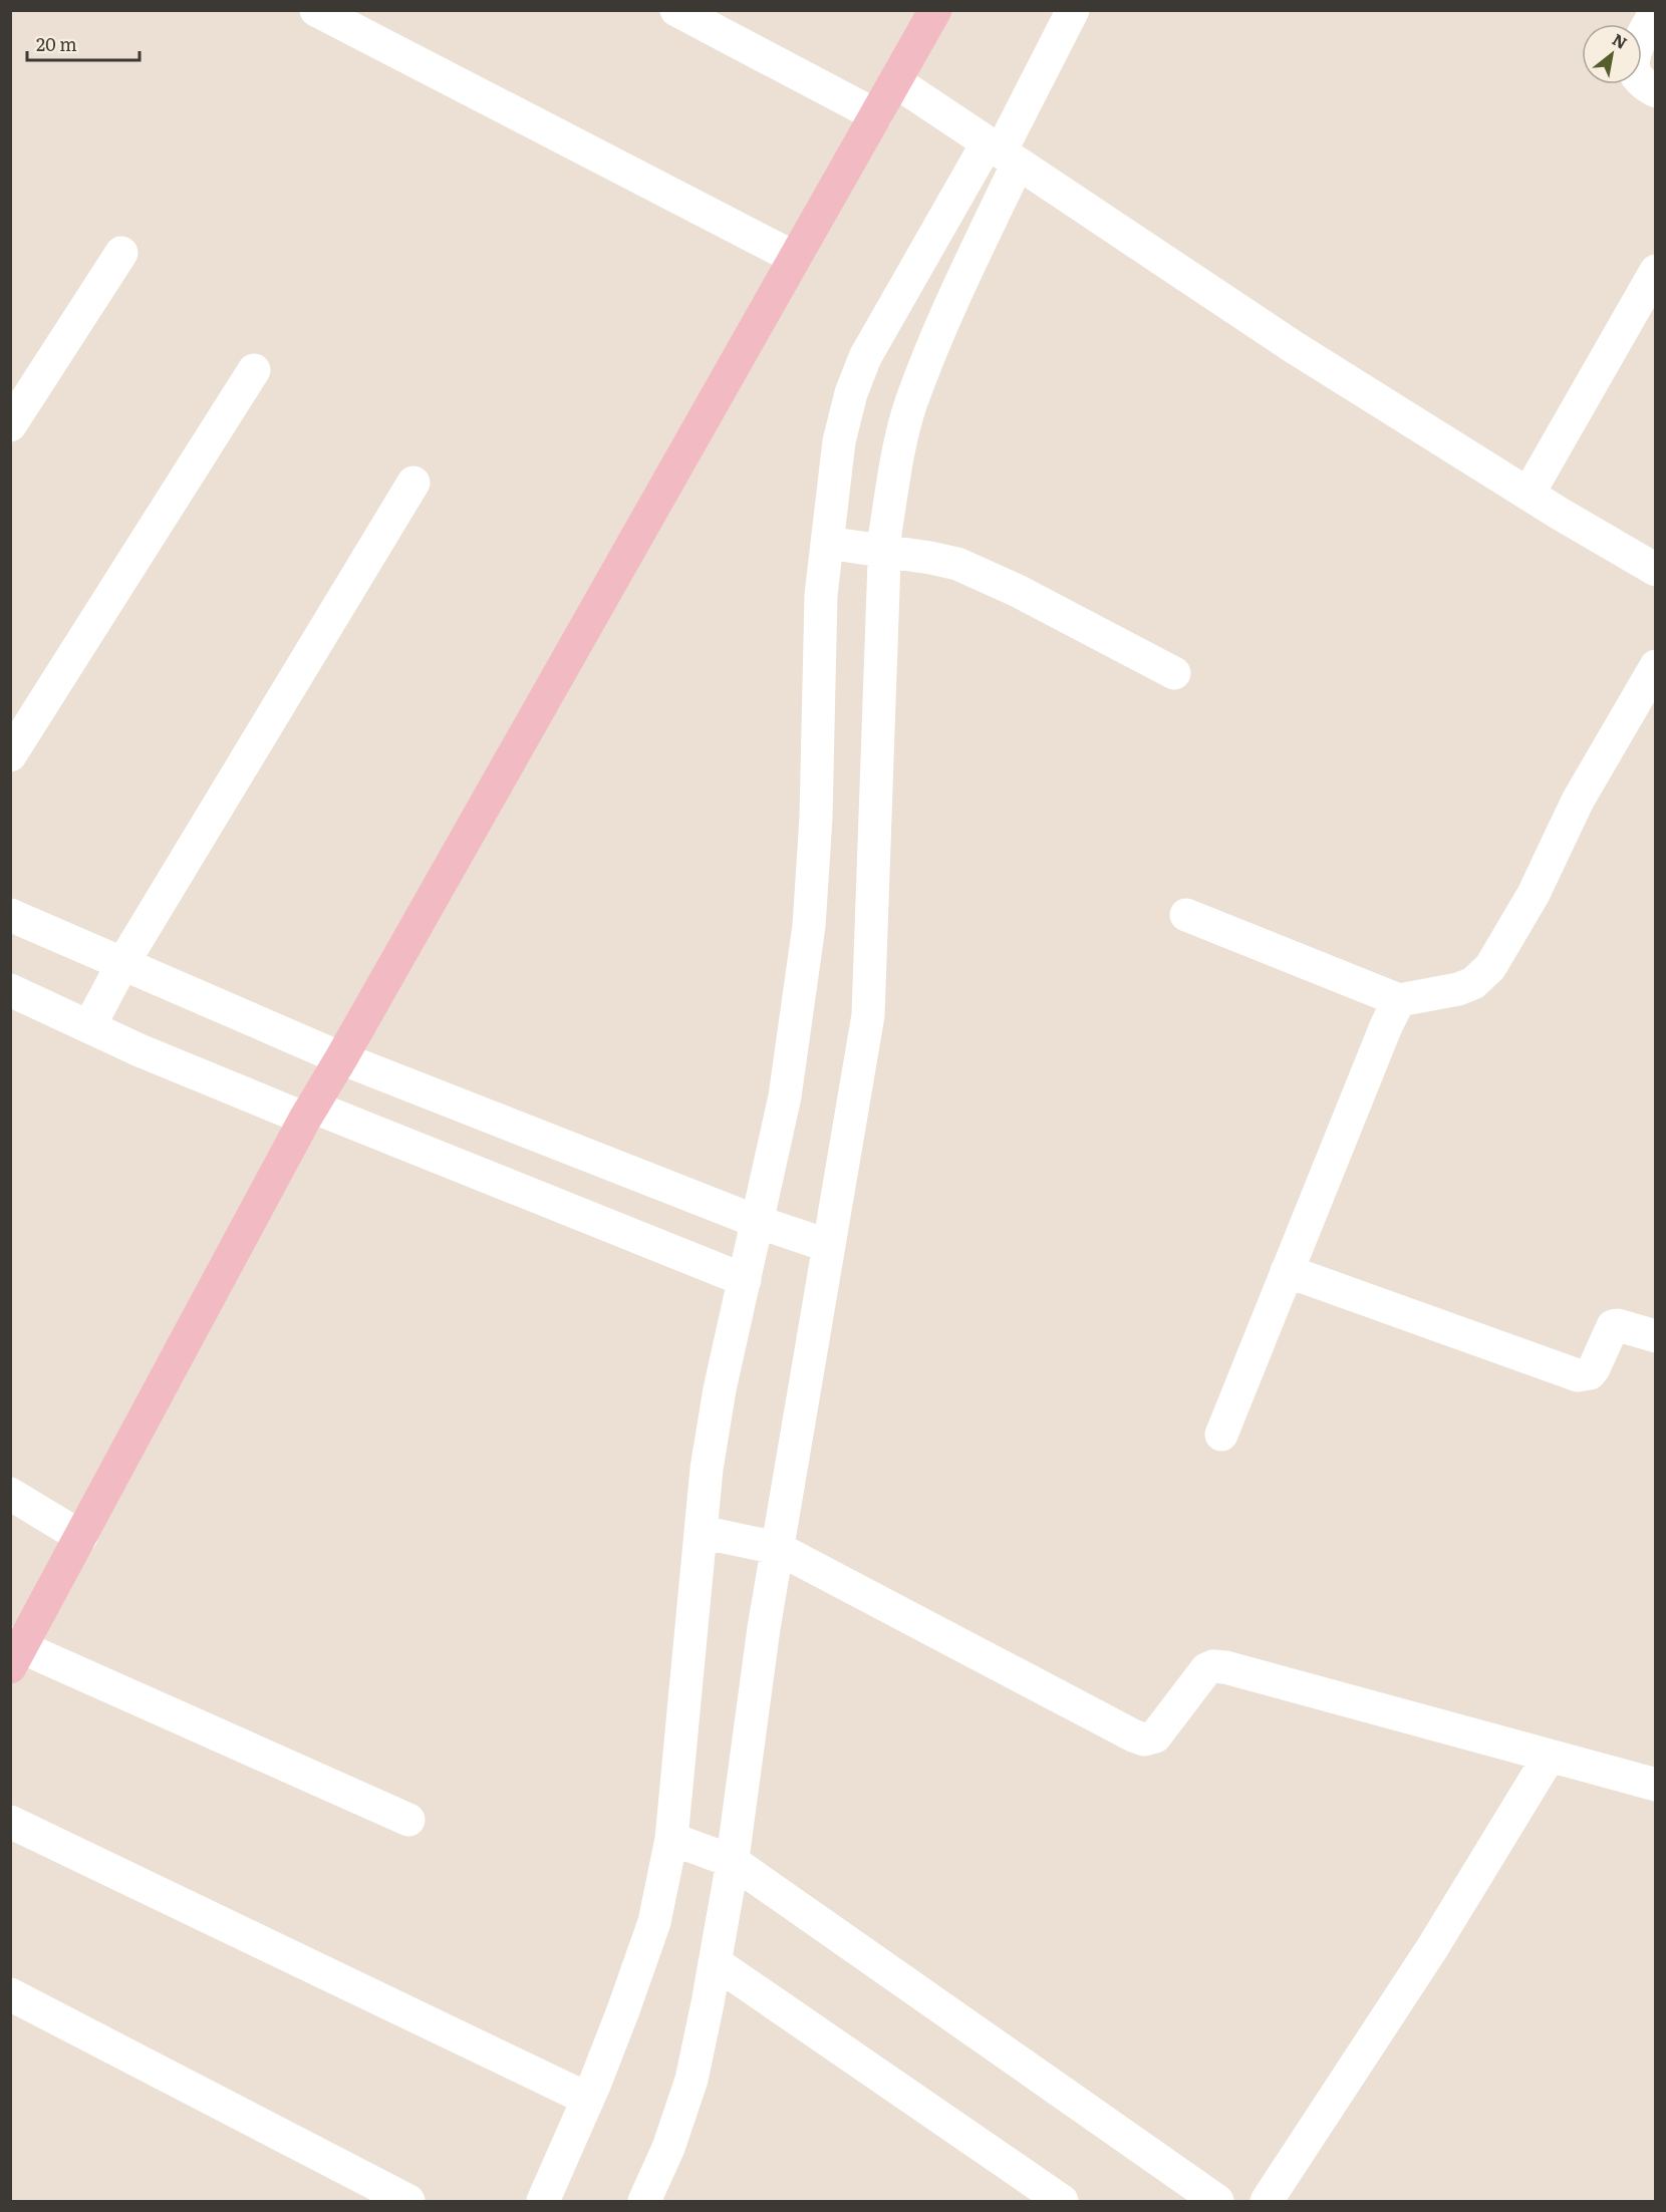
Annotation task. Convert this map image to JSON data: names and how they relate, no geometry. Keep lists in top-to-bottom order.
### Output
{
  "scale_bar": "20 m",
  "north": "top right"
}
